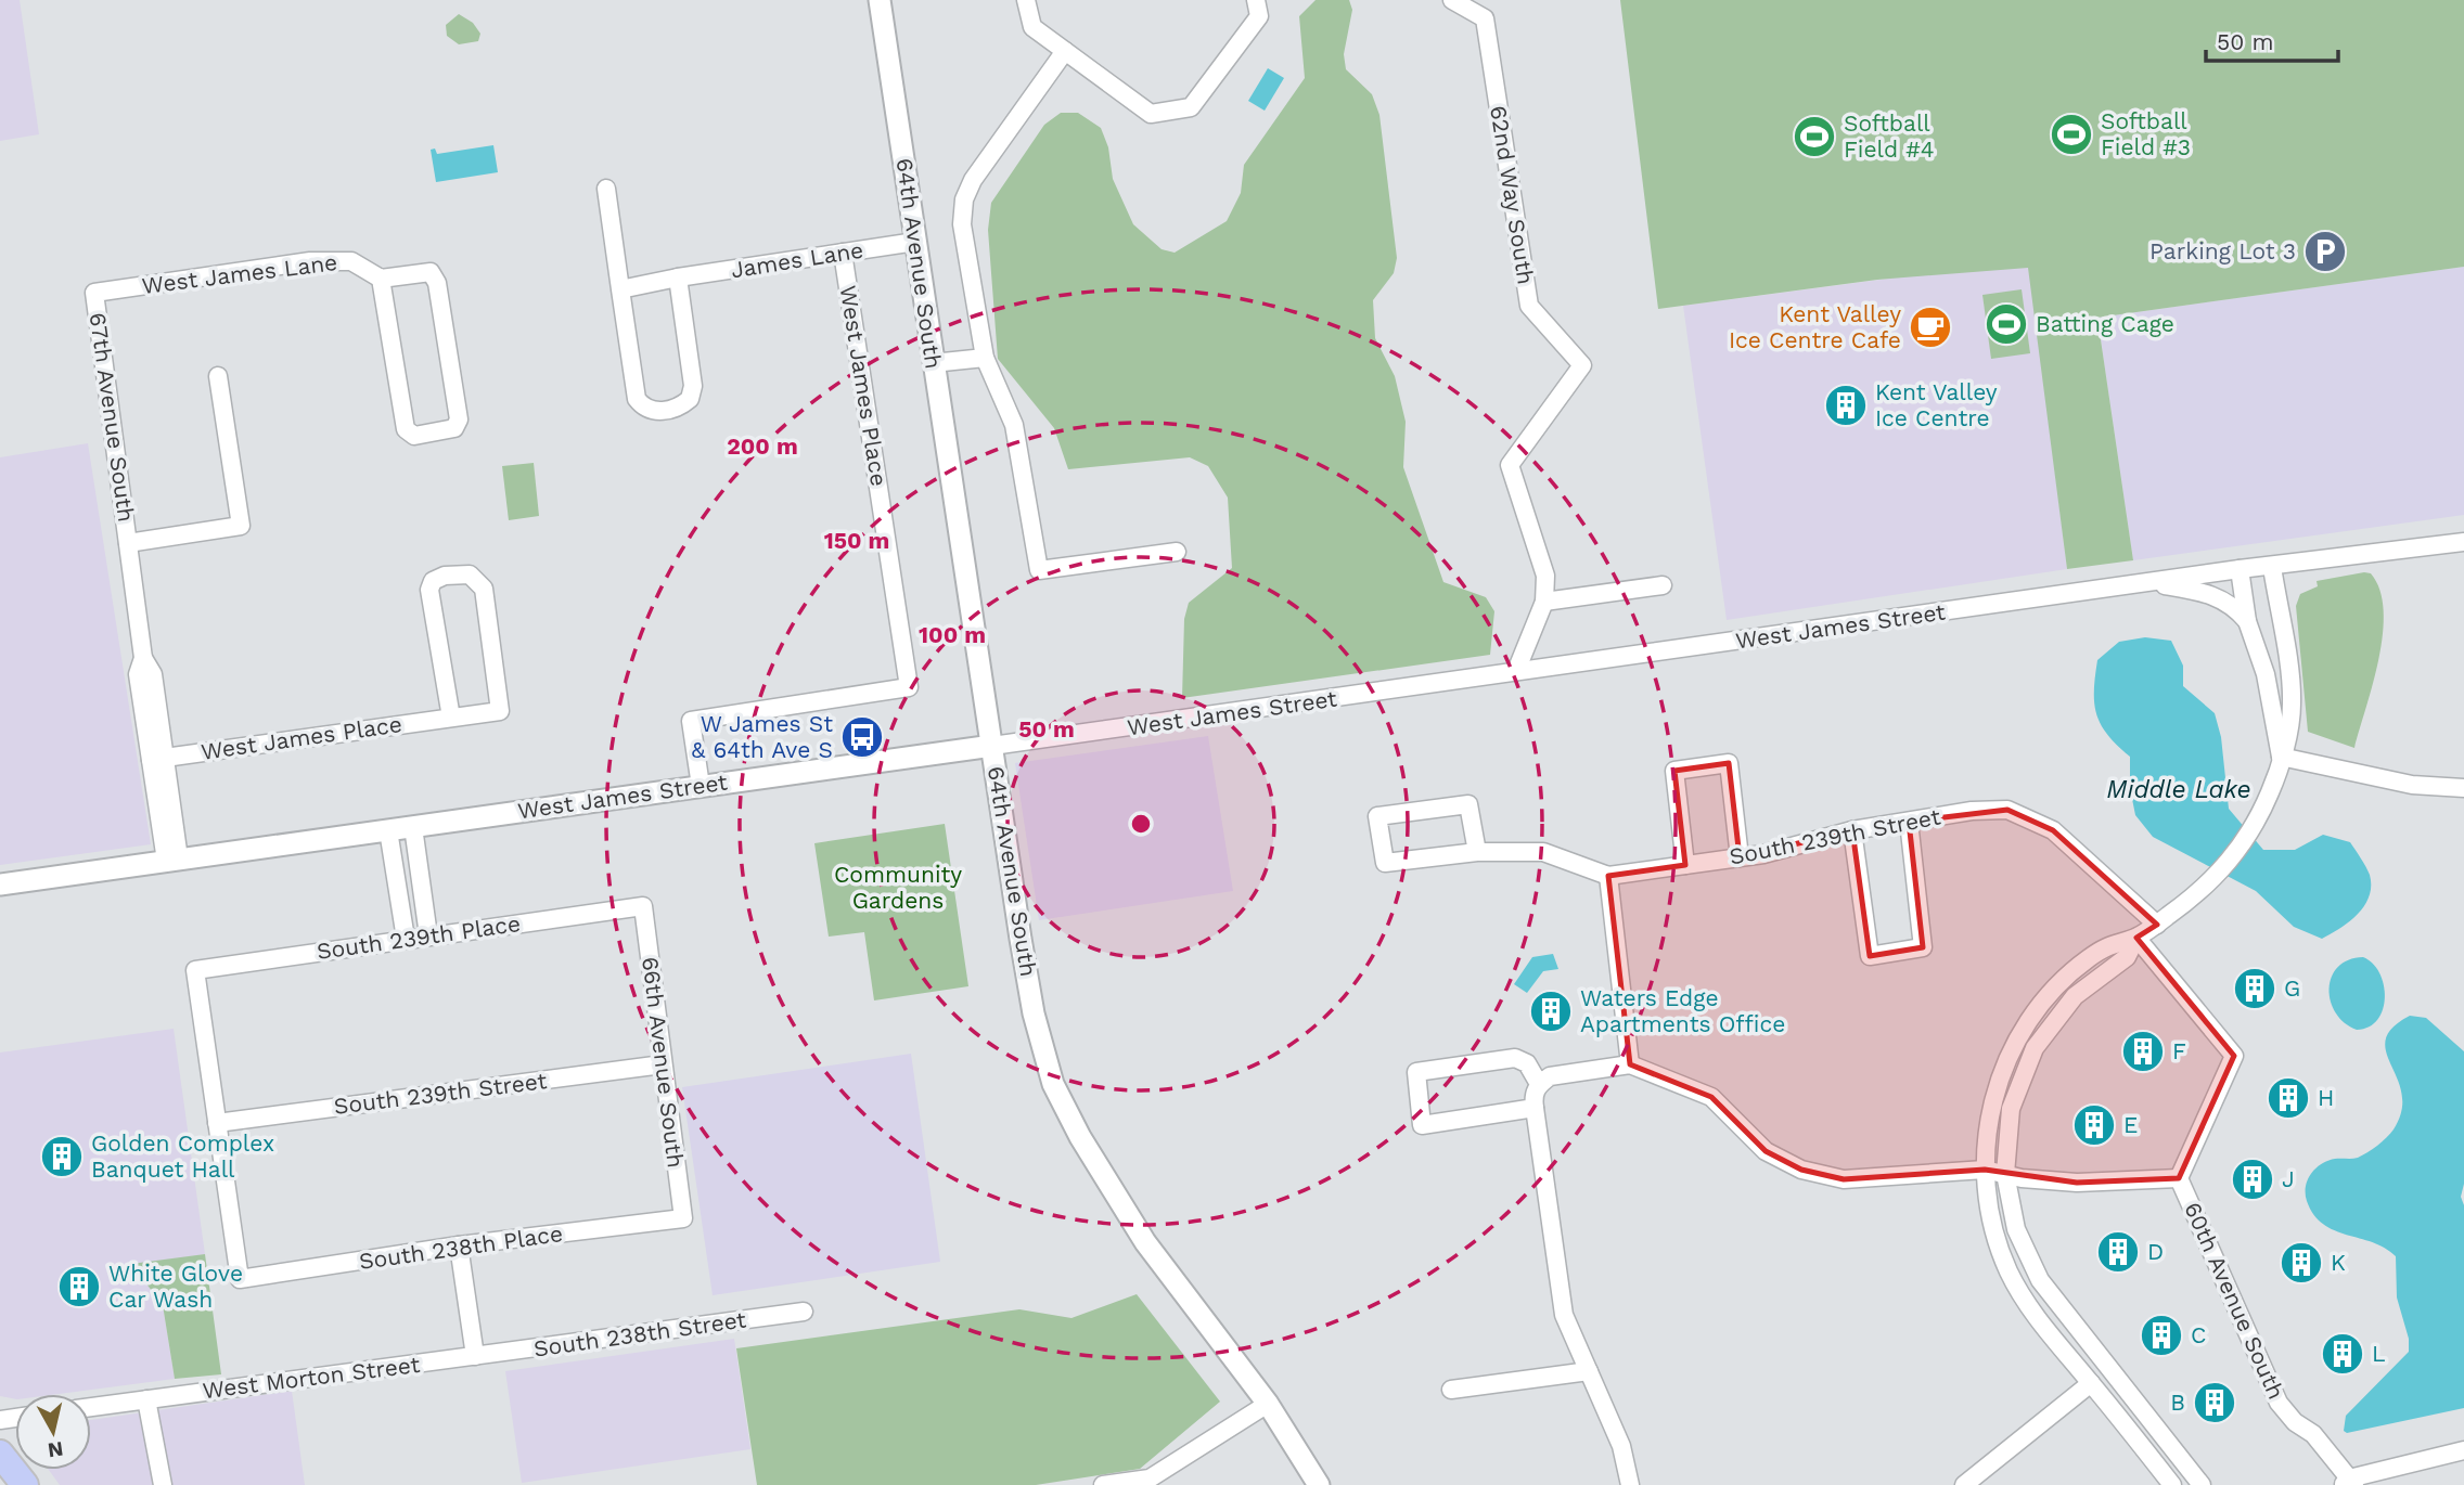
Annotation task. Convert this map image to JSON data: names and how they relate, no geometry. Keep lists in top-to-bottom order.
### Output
{
  "streets": {
    "street": [
      "62nd Way South",
      "James Lane",
      "64th Avenue South",
      "West James Lane",
      "West James Place",
      "67th Avenue South",
      "West James Street",
      "South 239th Street",
      "South 239th Place",
      "66th Avenue South",
      "South 238th Place",
      "60th Avenue South",
      "South 238th Street",
      "West Morton Street"
    ]
  },
  "crossings": [
    ["62nd Way South", "West James Street"],
    ["James Lane", "64th Avenue South"],
    ["James Lane", "West James Place"],
    ["64th Avenue South", "West James Street"],
    ["West James Lane", "67th Avenue South"],
    ["West James Place", "67th Avenue South"],
    ["West James Place", "West James Street"],
    ["67th Avenue South", "West James Street"],
    ["South 239th Street", "South 239th Place"],
    ["South 239th Street", "66th Avenue South"],
    ["South 239th Street", "South 238th Place"],
    ["South 239th Place", "66th Avenue South"],
    ["South 239th Place", "South 238th Place"],
    ["66th Avenue South", "South 238th Place"],
    ["South 238th Street", "West Morton Street"]
  ],
  "water": ["Middle Lake"],
  "parks": ["Community Gardens"],
  "places": {
    "sports": ["Softball Field #3", "Softball Field #4", "Batting Cage"],
    "parking": ["Parking Lot 3"],
    "cafe": ["Kent Valley Ice Centre Cafe"],
    "building": [
      "Kent Valley Ice Centre",
      "G",
      "Waters Edge Apartments Office",
      "F",
      "H",
      "E",
      "Golden Complex Banquet Hall",
      "J",
      "D",
      "K",
      "White Glove Car Wash",
      "C",
      "L",
      "B"
    ],
    "bus stop": ["W James St & 64th Ave S"]
  },
  "scale_bar": "50 m",
  "north": "bottom",
  "rings": [
    "200 m",
    "150 m",
    "100 m",
    "50 m"
  ]
}
